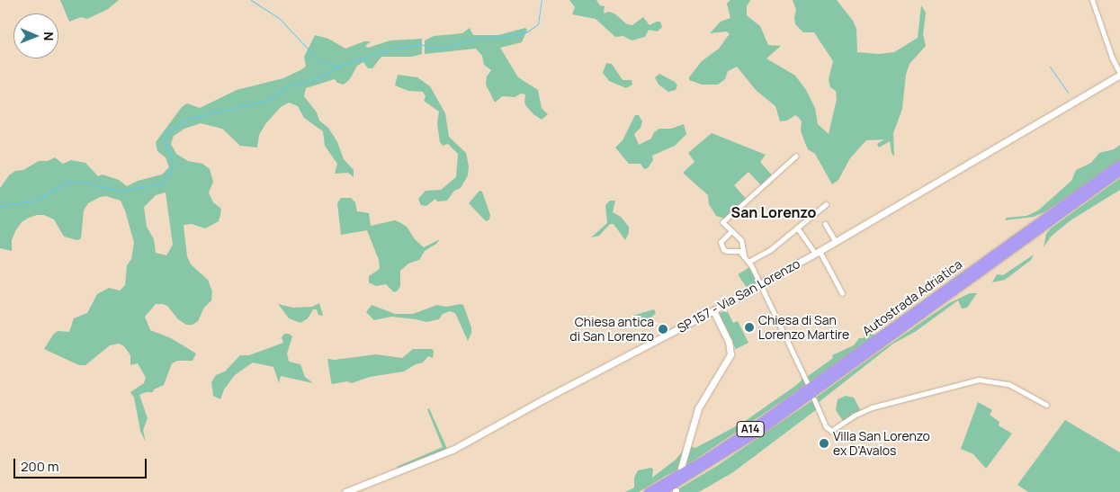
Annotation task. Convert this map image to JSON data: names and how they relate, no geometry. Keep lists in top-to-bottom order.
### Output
{
  "streets": {
    "highway": ["Autostrada Adriatica", "A14"],
    "main road": ["SP 157 - Via San Lorenzo"]
  },
  "districts": ["San Lorenzo"],
  "places": ["Chiesa di San Lorenzo Martire", "Chiesa antica di San Lorenzo", "Villa San Lorenzo ex D'Avalos"],
  "scale_bar": "200 m",
  "north": "right"
}
